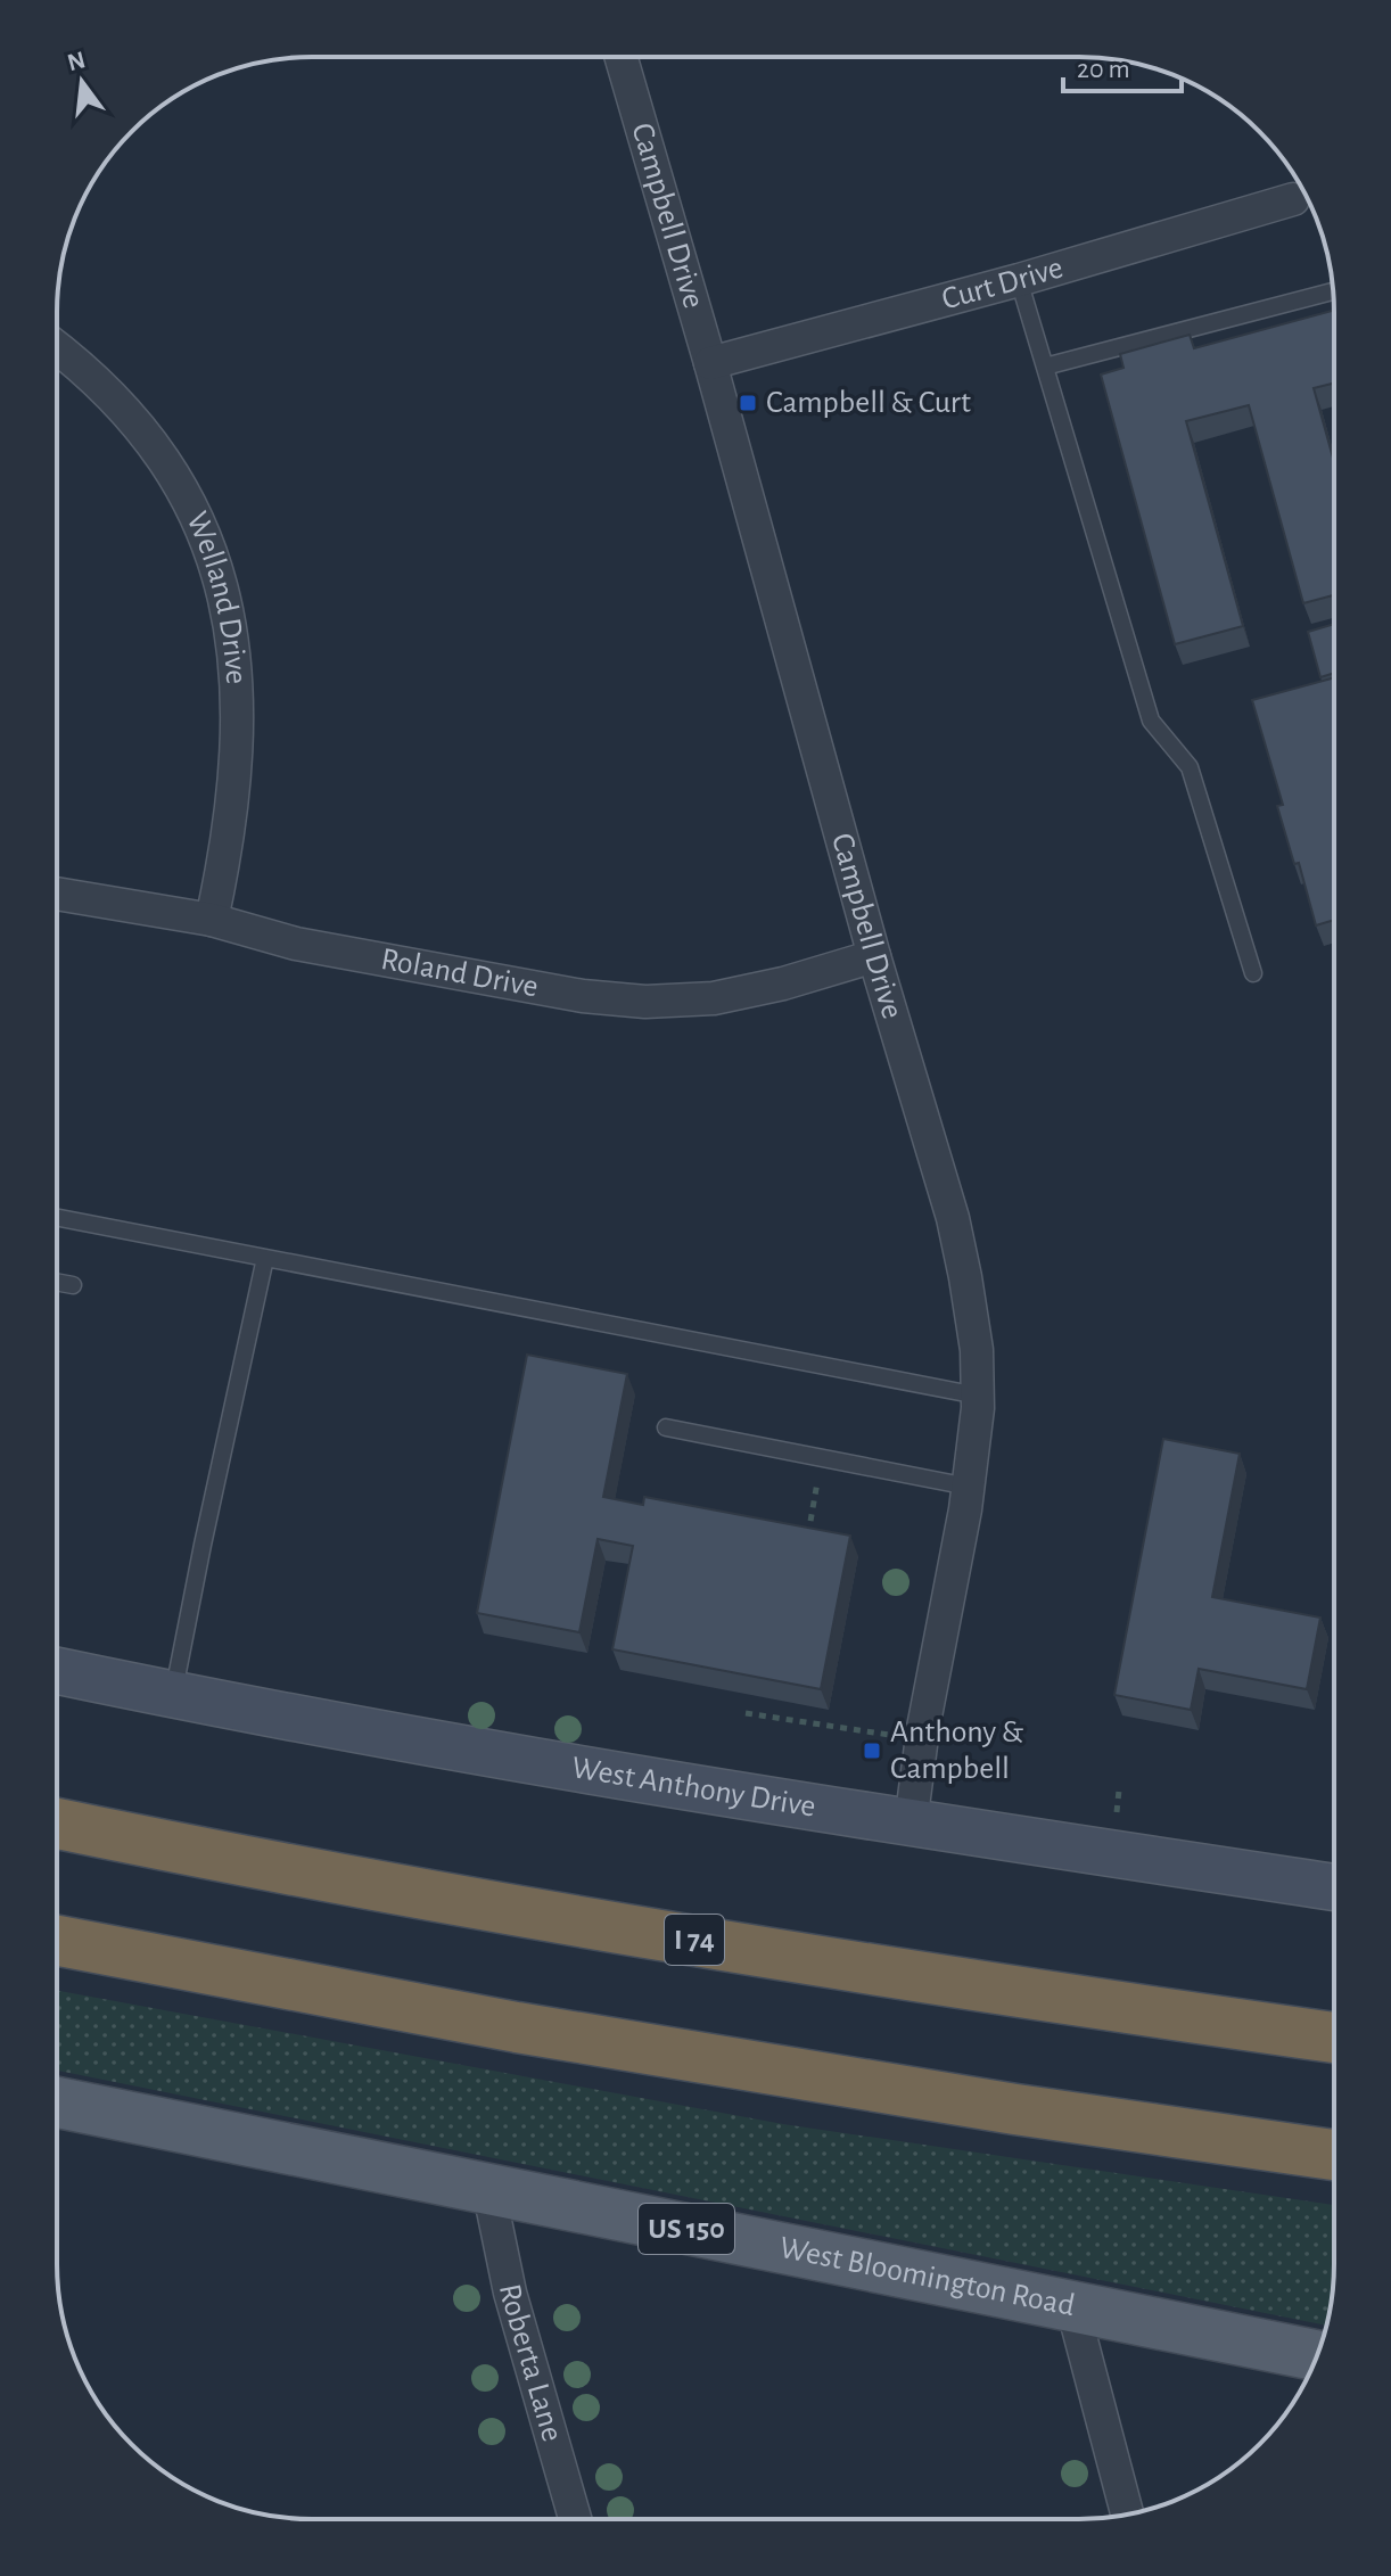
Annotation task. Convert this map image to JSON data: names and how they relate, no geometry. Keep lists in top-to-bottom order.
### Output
{
  "streets": {
    "highway": ["I 74"],
    "main road": ["US 150", "West Bloomington Road"],
    "street": [
      "Campbell Drive",
      "Curt Drive",
      "Welland Drive",
      "Roland Drive",
      "West Anthony Drive",
      "Roberta Lane"
    ]
  },
  "crossings": [
    ["Campbell Drive", "Curt Drive"],
    ["Campbell Drive", "Roland Drive"],
    ["Campbell Drive", "West Anthony Drive"],
    ["Welland Drive", "Roland Drive"],
    ["West Bloomington Road", "Roberta Lane"]
  ],
  "places": {
    "transit": ["Campbell & Curt", "Anthony & Campbell"]
  },
  "scale_bar": "20 m",
  "north": "top"
}
